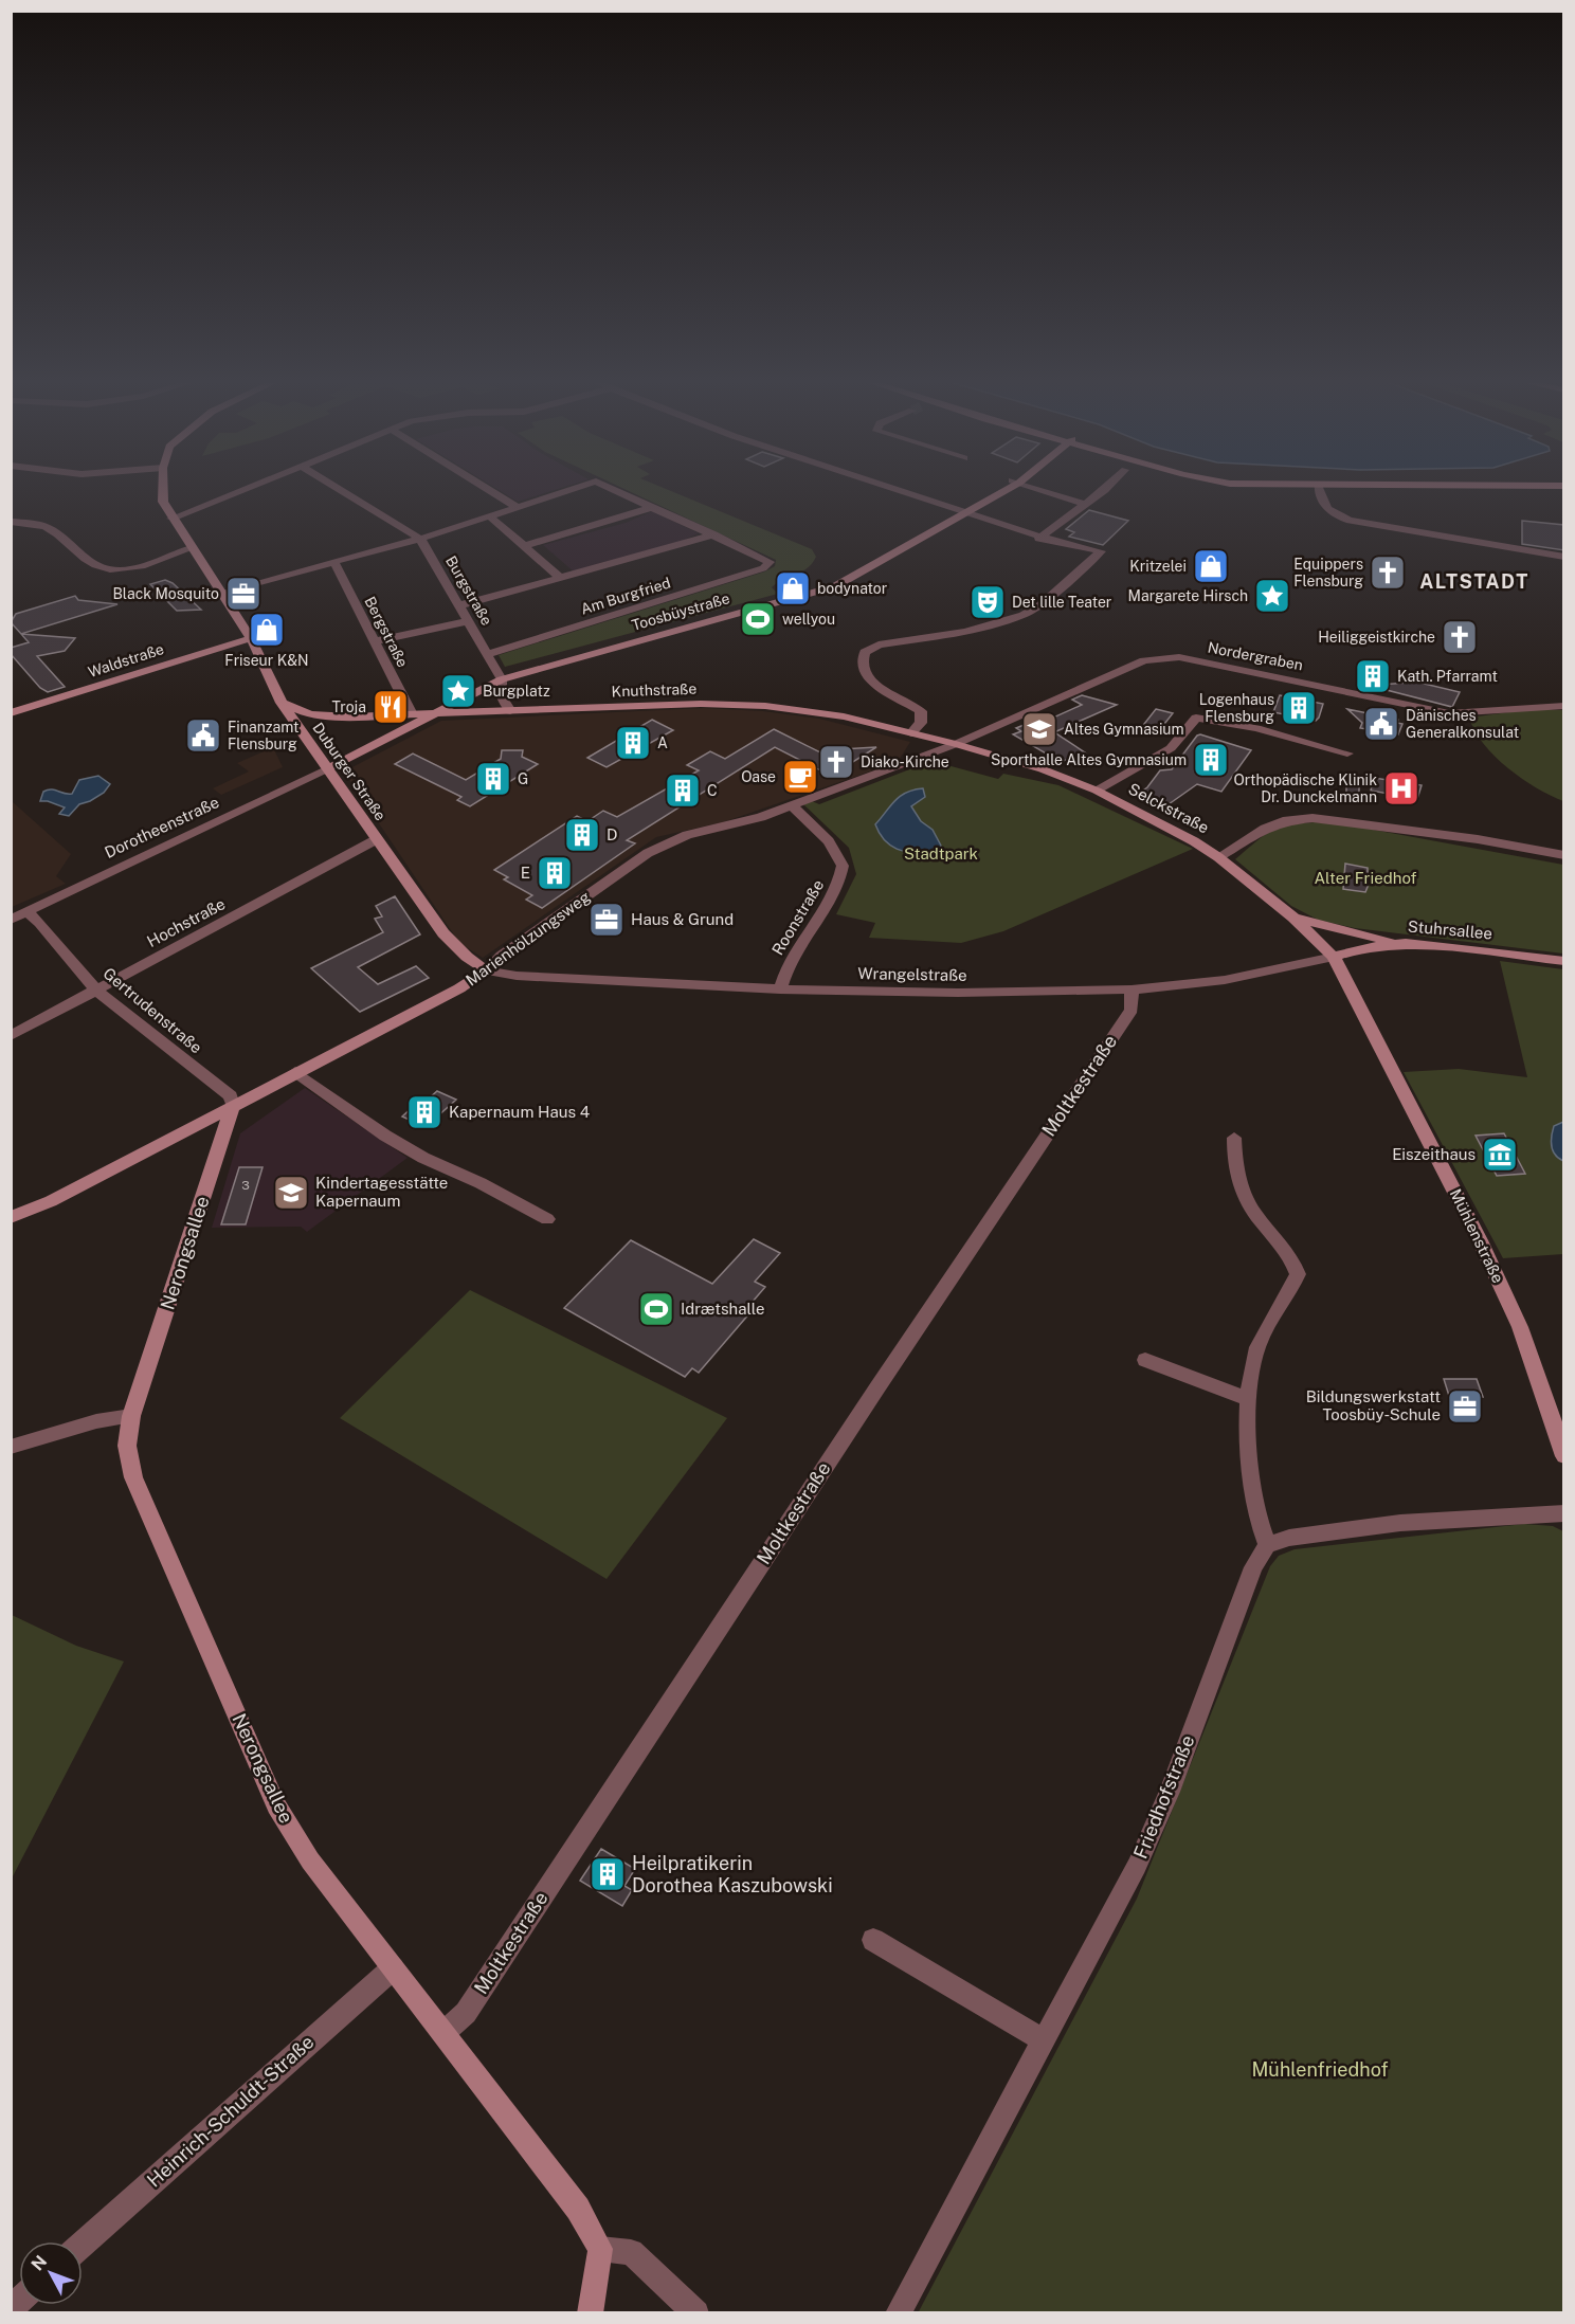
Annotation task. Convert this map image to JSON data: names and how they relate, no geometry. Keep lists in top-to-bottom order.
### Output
{
  "streets": {
    "main road": [
      "Toosbüystraße",
      "Waldstraße",
      "Knuthstraße",
      "Duburger Straße",
      "Selckstraße",
      "Stuhrsallee",
      "Marienhölzungsweg",
      "Mühlenstraße",
      "Nerongsallee"
    ],
    "street": [
      "Burgstraße",
      "Am Burgfried",
      "Bergstraße",
      "Nordergraben",
      "Dorotheenstraße",
      "Roonstraße",
      "Hochstraße",
      "Wrangelstraße",
      "Gertrudenstraße",
      "Moltkestraße",
      "Friedhofstraße",
      "Heinrich-Schuldt-Straße"
    ]
  },
  "crossings": [
    ["Burgstraße", "Am Burgfried"],
    ["Burgstraße", "Toosbüystraße"],
    ["Toosbüystraße", "Knuthstraße"],
    ["Bergstraße", "Knuthstraße"],
    ["Nordergraben", "Knuthstraße"],
    ["Nordergraben", "Selckstraße"],
    ["Nordergraben", "Marienhölzungsweg"],
    ["Waldstraße", "Duburger Straße"],
    ["Knuthstraße", "Duburger Straße"],
    ["Knuthstraße", "Selckstraße"],
    ["Knuthstraße", "Marienhölzungsweg"],
    ["Duburger Straße", "Dorotheenstraße"],
    ["Duburger Straße", "Hochstraße"],
    ["Duburger Straße", "Marienhölzungsweg"],
    ["Duburger Straße", "Wrangelstraße"],
    ["Selckstraße", "Stuhrsallee"],
    ["Selckstraße", "Marienhölzungsweg"],
    ["Selckstraße", "Wrangelstraße"],
    ["Selckstraße", "Mühlenstraße"],
    ["Dorotheenstraße", "Gertrudenstraße"],
    ["Roonstraße", "Marienhölzungsweg"],
    ["Roonstraße", "Wrangelstraße"],
    ["Hochstraße", "Gertrudenstraße"],
    ["Stuhrsallee", "Wrangelstraße"],
    ["Stuhrsallee", "Mühlenstraße"],
    ["Marienhölzungsweg", "Wrangelstraße"],
    ["Marienhölzungsweg", "Gertrudenstraße"],
    ["Marienhölzungsweg", "Nerongsallee"],
    ["Wrangelstraße", "Moltkestraße"],
    ["Wrangelstraße", "Mühlenstraße"],
    ["Gertrudenstraße", "Nerongsallee"],
    ["Moltkestraße", "Nerongsallee"],
    ["Nerongsallee", "Heinrich-Schuldt-Straße"]
  ],
  "districts": ["ALTSTADT"],
  "parks": ["Stadtpark", "Alter Friedhof", "Mühlenfriedhof"],
  "places": {
    "shop": ["Kritzelei", "bodynator", "Friseur K&N"],
    "church": ["Equippers Flensburg", "Heiliggeistkirche", "Diako-Kirche"],
    "office": ["Black Mosquito", "Haus & Grund", "Bildungswerkstatt Toosbüy-Schule"],
    "place": ["Margarete Hirsch", "Burgplatz"],
    "theatre": ["Det lille Teater"],
    "sports": ["wellyou", "Idrætshalle"],
    "building": [
      "Kath. Pfarramt",
      "Logenhaus Flensburg",
      "A",
      "Sporthalle Altes Gymnasium",
      "G",
      "C",
      "D",
      "E",
      "Kapernaum Haus 4",
      "Heilpratikerin Dorothea Kaszubowski"
    ],
    "restaurant": ["Troja"],
    "public building": ["Dänisches Generalkonsulat", "Finanzamt Flensburg"],
    "school or university": ["Altes Gymnasium", "Kindertagesstätte Kapernaum"],
    "cafe": ["Oase"],
    "hospital": ["Orthopädische Klinik Dr. Dunckelmann"],
    "museum": ["Eiszeithaus"]
  },
  "house_numbers": ["3"],
  "north": "top left"
}
